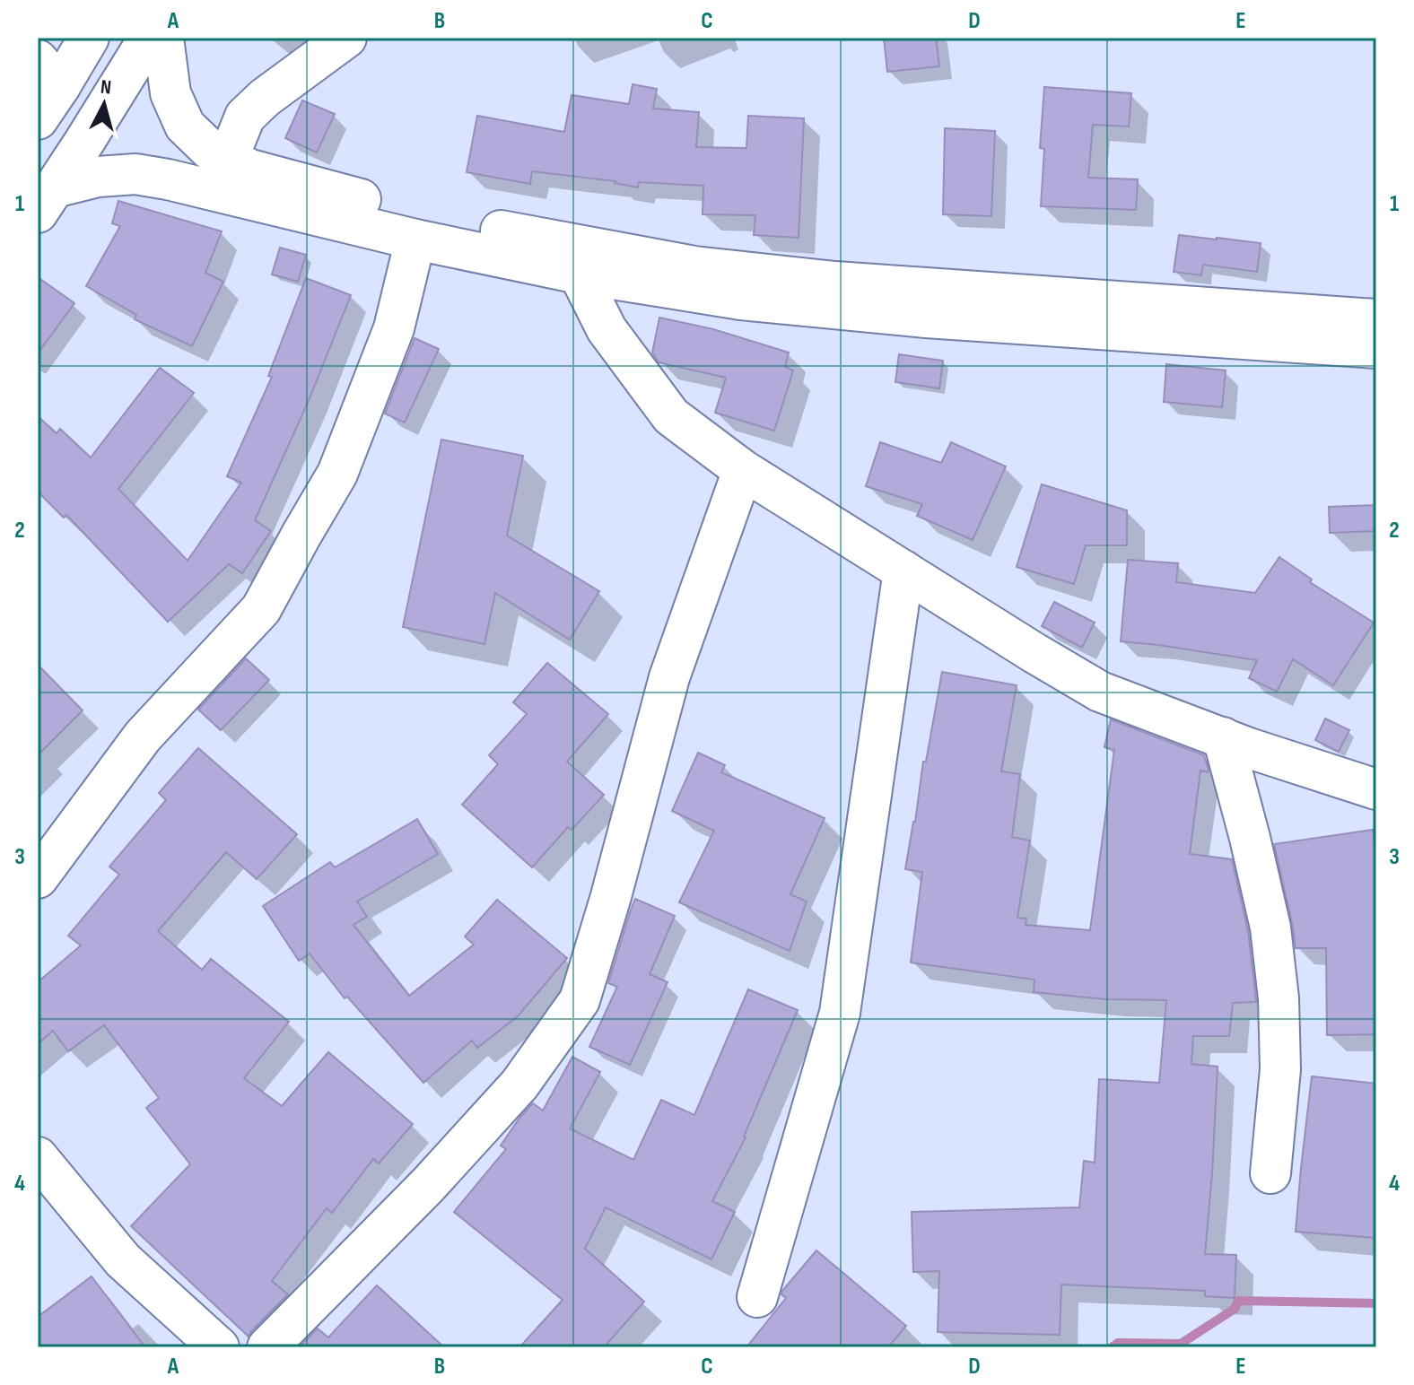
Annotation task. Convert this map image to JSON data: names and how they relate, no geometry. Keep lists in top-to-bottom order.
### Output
{
  "north": "top",
  "grid": {
    "columns": [
      "A",
      "B",
      "C",
      "D",
      "E"
    ],
    "rows": [
      "1",
      "2",
      "3",
      "4"
    ]
  }
}
